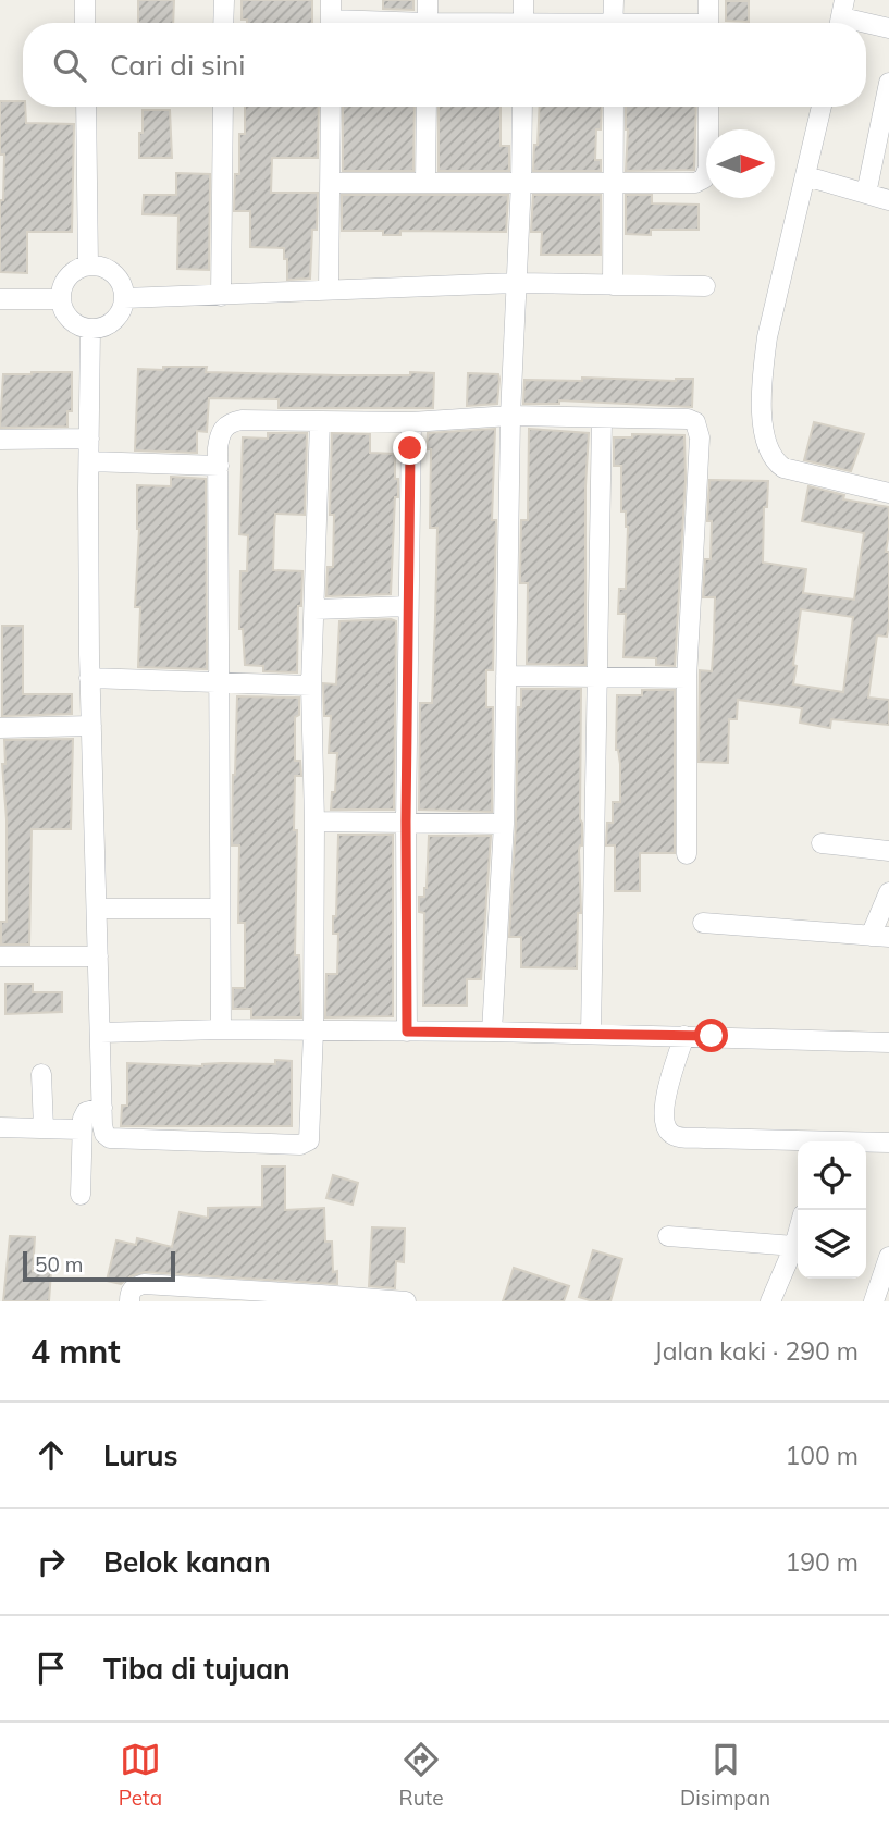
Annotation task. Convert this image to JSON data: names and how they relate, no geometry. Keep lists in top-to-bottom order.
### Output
{
  "scale_bar": "50 m",
  "north": "right",
  "page": {
    "search": "Cari di sini",
    "scale": "50 m",
    "heading": ["4 mnt", "Jalan kaki · 290 m"],
    "list": [
      ["Lurus", "100 m"],
      ["Belok kanan", "190 m"],
      "Tiba di tujuan"
    ],
    "nav": ["Peta", "Rute", "Disimpan"]
  }
}
